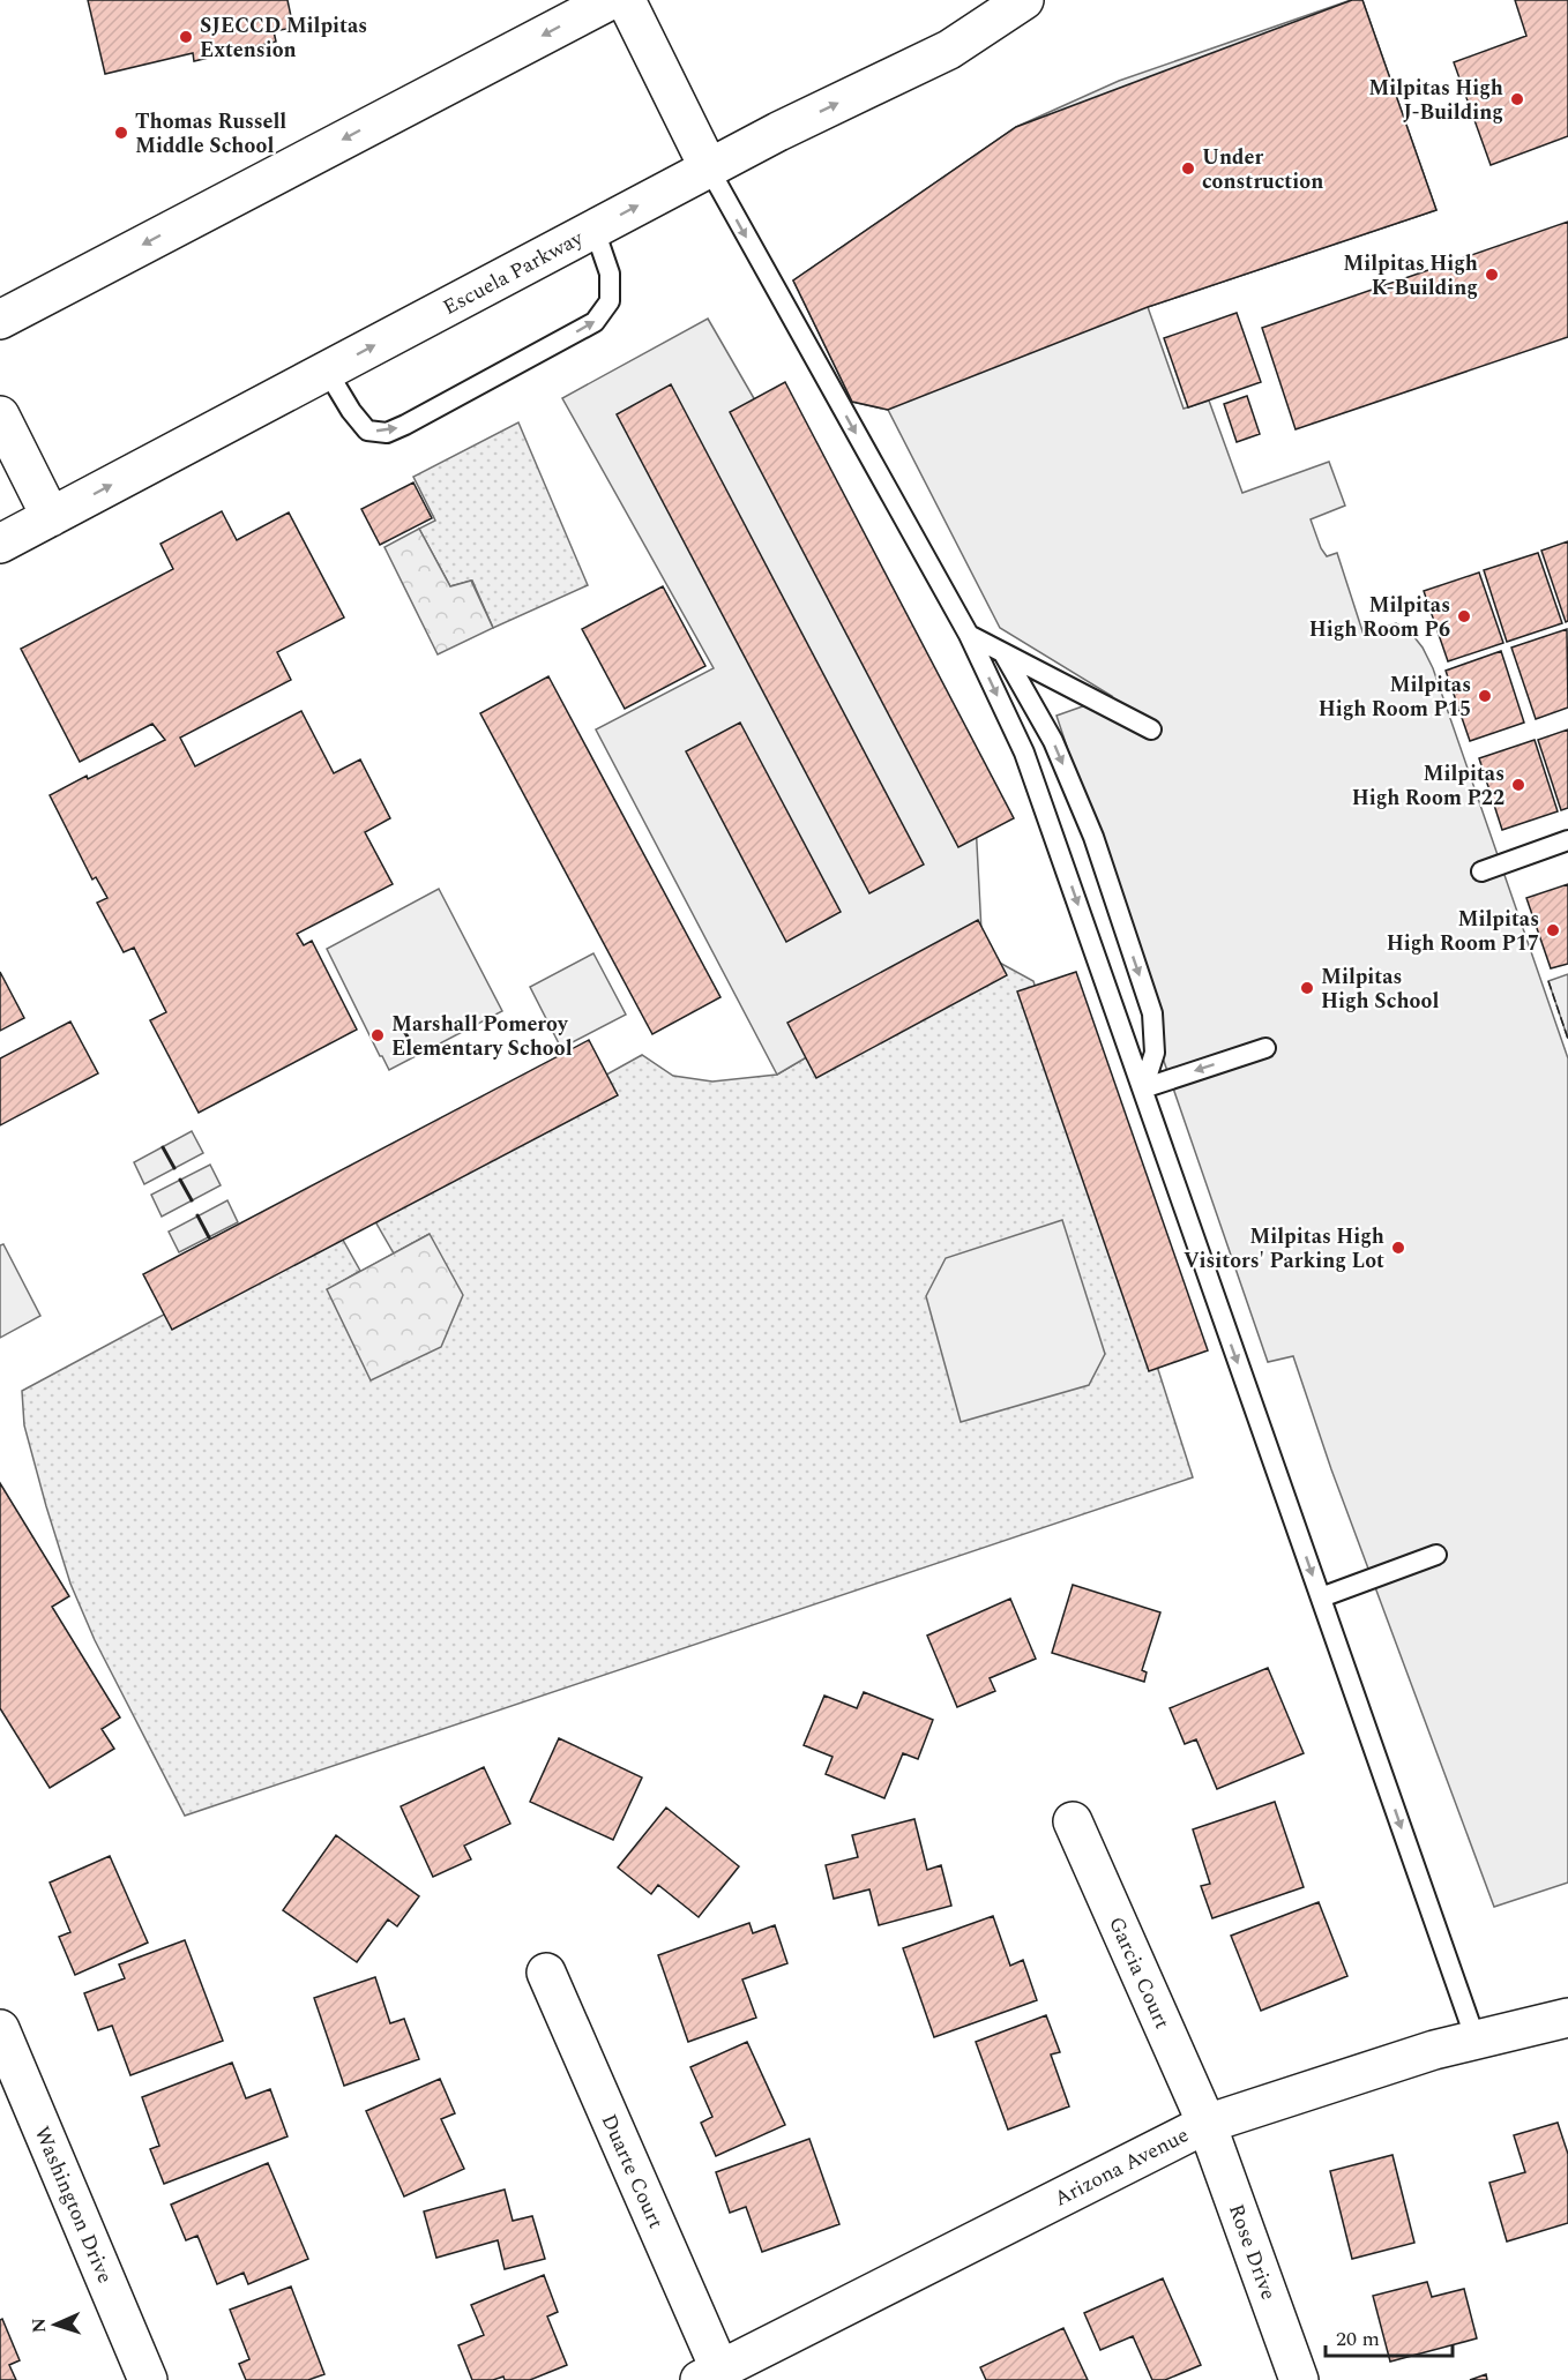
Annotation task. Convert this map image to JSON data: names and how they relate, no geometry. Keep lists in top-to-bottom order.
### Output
{
  "streets": {
    "street": [
      "Escuela Parkway",
      "Garcia Court",
      "Arizona Avenue",
      "Duarte Court",
      "Washington Drive",
      "Rose Drive"
    ]
  },
  "crossings": [
    ["Garcia Court", "Arizona Avenue"],
    ["Garcia Court", "Rose Drive"],
    ["Arizona Avenue", "Duarte Court"],
    ["Arizona Avenue", "Rose Drive"]
  ],
  "places": [
    "SJECCD Milpitas Extension",
    "Milpitas High J-Building",
    "Thomas Russell Middle School",
    "Under construction",
    "Milpitas High K-Building",
    "Milpitas High Room P6",
    "Milpitas High Room P15",
    "Milpitas High Room P22",
    "Milpitas High Room P17",
    "Milpitas High School",
    "Marshall Pomeroy Elementary School",
    "Milpitas High Visitors' Parking Lot"
  ],
  "scale_bar": "20 m",
  "north": "left"
}
